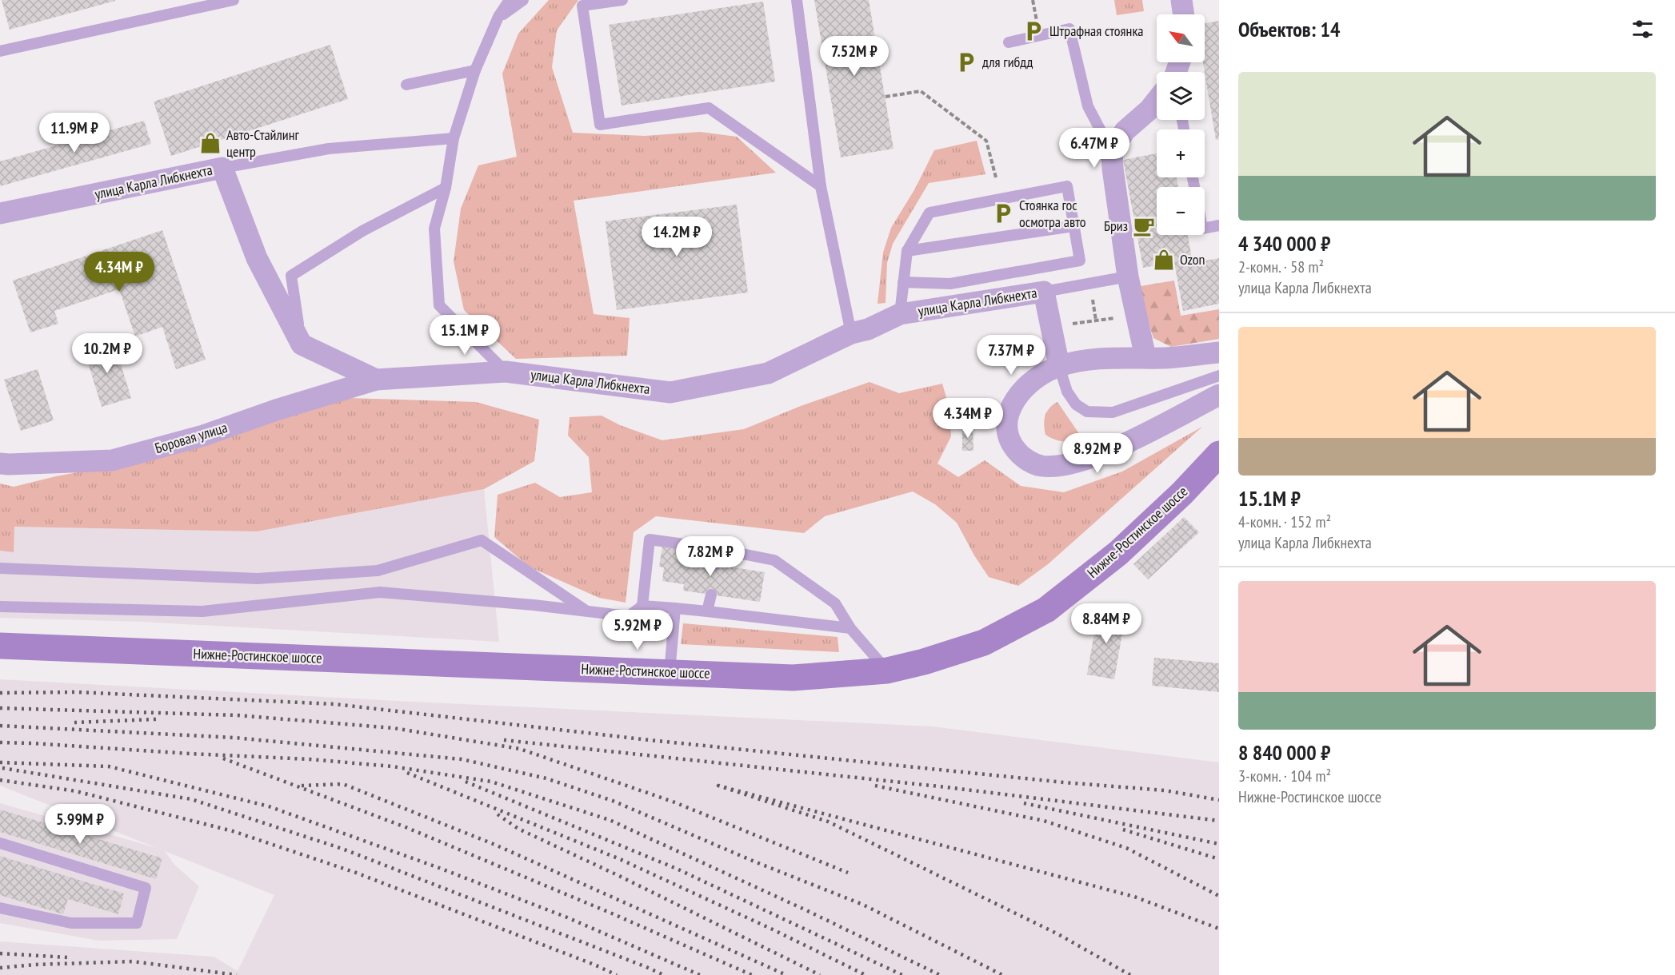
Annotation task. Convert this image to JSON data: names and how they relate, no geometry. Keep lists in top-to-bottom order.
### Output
{
  "streets": {
    "street": ["улица Карла Либкнехта", "Боровая улица", "Нижне-Ростинское шоссе"]
  },
  "crossings": [
    ["улица Карла Либкнехта", "Боровая улица"]
  ],
  "places": {
    "parking": ["Штрафная стоянка", "для гибдд", "Стоянка гос осмотра авто"],
    "shop": ["Авто-Стайлинг центр", "Ozon"],
    "cafe": ["Бриз"]
  },
  "north": "top left",
  "page": {
    "heading": "Объектов: 14",
    "map_buttons": ["+", "−"],
    "price": [
      "7.52M ₽",
      "11.9M ₽",
      "6.47M ₽",
      "14.2M ₽",
      "4.34M ₽",
      "15.1M ₽",
      "10.2M ₽",
      "7.37M ₽",
      "4.34M ₽",
      "8.92M ₽",
      "7.82M ₽",
      "8.84M ₽",
      "5.92M ₽",
      "5.99M ₽"
    ],
    "list": [
      {
        "name": "4 340 000 ₽",
        "note": "2-комн. · 58 m² · улица Карла Либкнехта"
      },
      {
        "name": "15.1M ₽",
        "note": "4-комн. · 152 m² · улица Карла Либкнехта"
      },
      {
        "name": "8 840 000 ₽",
        "note": "3-комн. · 104 m² · Нижне-Ростинское шоссе"
      }
    ]
  }
}
